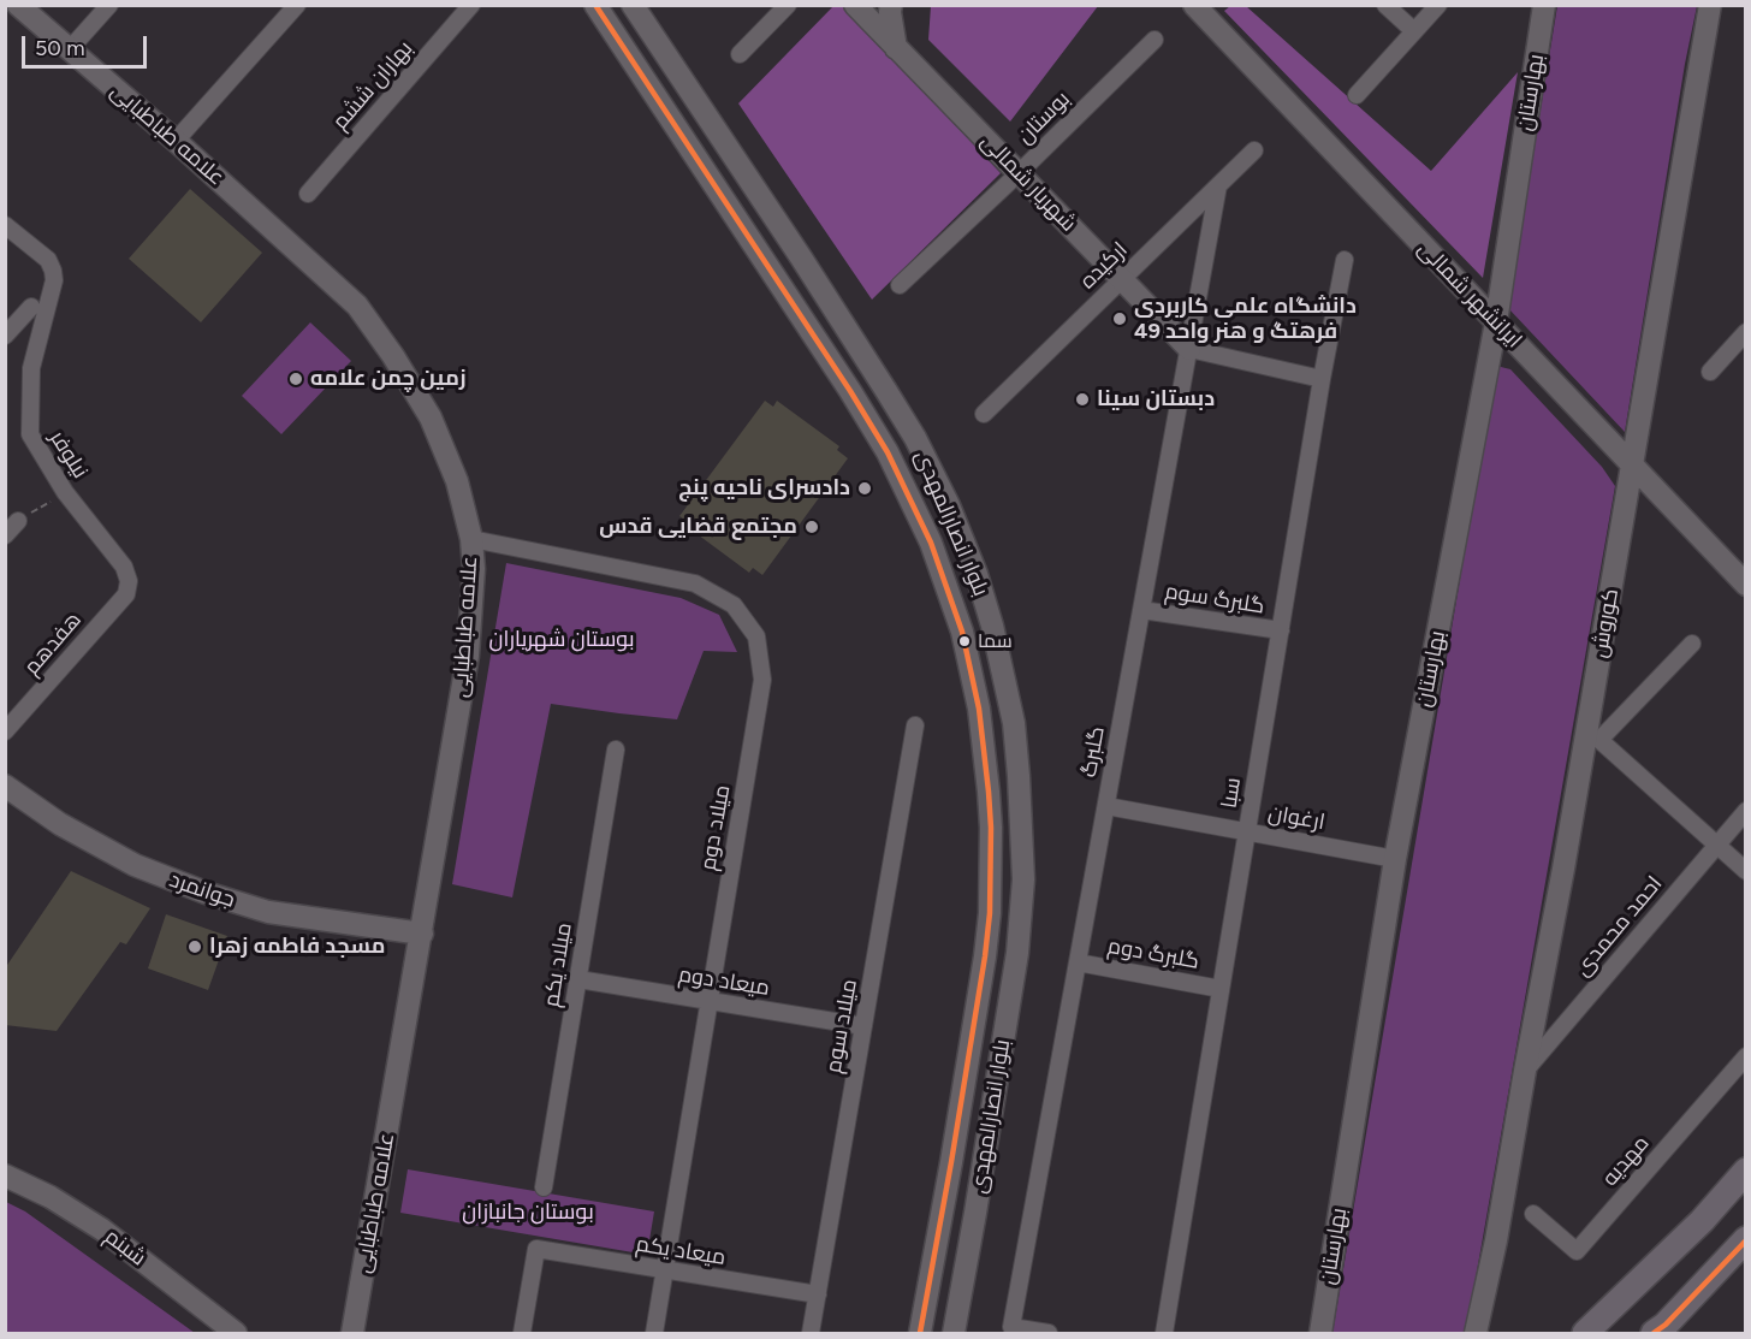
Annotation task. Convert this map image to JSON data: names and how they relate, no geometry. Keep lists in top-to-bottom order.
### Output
{
  "streets": {
    "street": [
      "بهاران ششم",
      "بهارستان",
      "بوستان",
      "علامه طباطبایی",
      "شهریار شمالی",
      "ارکیده",
      "ایرانشهر شمالی",
      "نیلوفر",
      "بلوار انصارالمهدی",
      "گلبرگ سوم",
      "کوروش",
      "هفدهم",
      "گلبرگ",
      "سبا",
      "ارغوان",
      "میلاد دوم",
      "جوانمرد",
      "احمد محمدی",
      "گلبرگ دوم",
      "میلاد یکم",
      "میعاد دوم",
      "میلاد سوم",
      "مهدیه",
      "شبنم",
      "میعاد یکم"
    ]
  },
  "crossings": [
    ["بهارستان", "ایرانشهر شمالی"],
    ["بهارستان", "ارغوان"],
    ["بوستان", "شهریار شمالی"],
    ["علامه طباطبایی", "میلاد دوم"],
    ["علامه طباطبایی", "جوانمرد"],
    ["شهریار شمالی", "ارکیده"],
    ["شهریار شمالی", "گلبرگ"],
    ["ارکیده", "گلبرگ"],
    ["ایرانشهر شمالی", "کوروش"],
    ["نیلوفر", "هفدهم"],
    ["گلبرگ سوم", "گلبرگ"],
    ["گلبرگ سوم", "سبا"],
    ["کوروش", "احمد محمدی"],
    ["گلبرگ", "ارغوان"],
    ["گلبرگ", "گلبرگ دوم"],
    ["سبا", "ارغوان"],
    ["سبا", "گلبرگ دوم"],
    ["میلاد دوم", "میعاد دوم"],
    ["میلاد دوم", "میعاد یکم"],
    ["میلاد یکم", "میعاد دوم"],
    ["میعاد دوم", "میلاد سوم"],
    ["میلاد سوم", "میعاد یکم"]
  ],
  "parks": ["بوستان شهریاران", "بوستان جانبازان"],
  "places": [
    "دانشگاه علمی کاربردی فرهتگ و هنر واحد 49",
    "زمین چمن علامه",
    "دبستان سینا",
    "دادسرای ناحیه پنج",
    "مجتمع قضایی قدس",
    "سما",
    "مسجد فاطمه زهرا"
  ],
  "scale_bar": "50 m"
}
